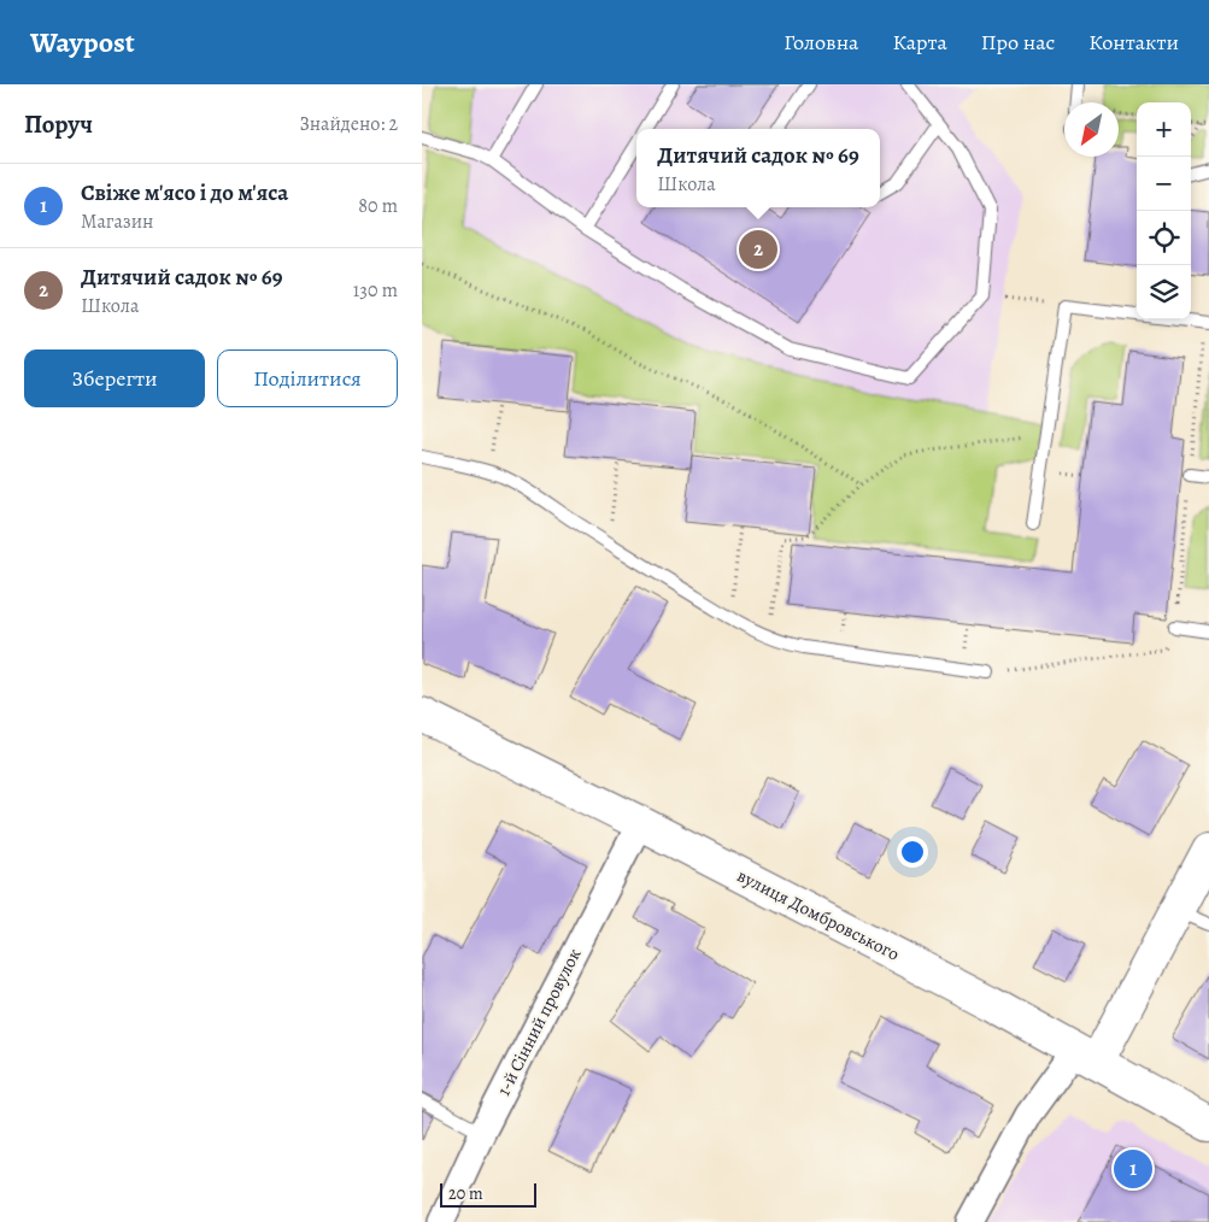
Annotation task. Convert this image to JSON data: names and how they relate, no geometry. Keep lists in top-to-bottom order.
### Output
{
  "streets": {
    "street": ["вулиця Домбровського", "1-й Сінний провулок"]
  },
  "crossings": [
    ["вулиця Домбровського", "1-й Сінний провулок"]
  ],
  "scale_bar": "20 m",
  "north": "bottom left",
  "page": {
    "header": "Waypost",
    "nav": [
      "Головна",
      "Карта",
      "Про нас",
      "Контакти"
    ],
    "heading": ["Поруч", "Знайдено: 2"],
    "map_buttons": ["+", "−"],
    "popup": ["Дитячий садок № 69", "Школа"],
    "list": [
      {
        "mark": "1",
        "name": "Свіже м'ясо і до м'яса",
        "note": "Магазин",
        "value": "80 m"
      },
      {
        "mark": "2",
        "name": "Дитячий садок № 69",
        "note": "Школа",
        "value": "130 m"
      }
    ],
    "pins": ["2", "1"],
    "buttons": ["Зберегти", "Поділитися"],
    "scale": "20 m"
  }
}
